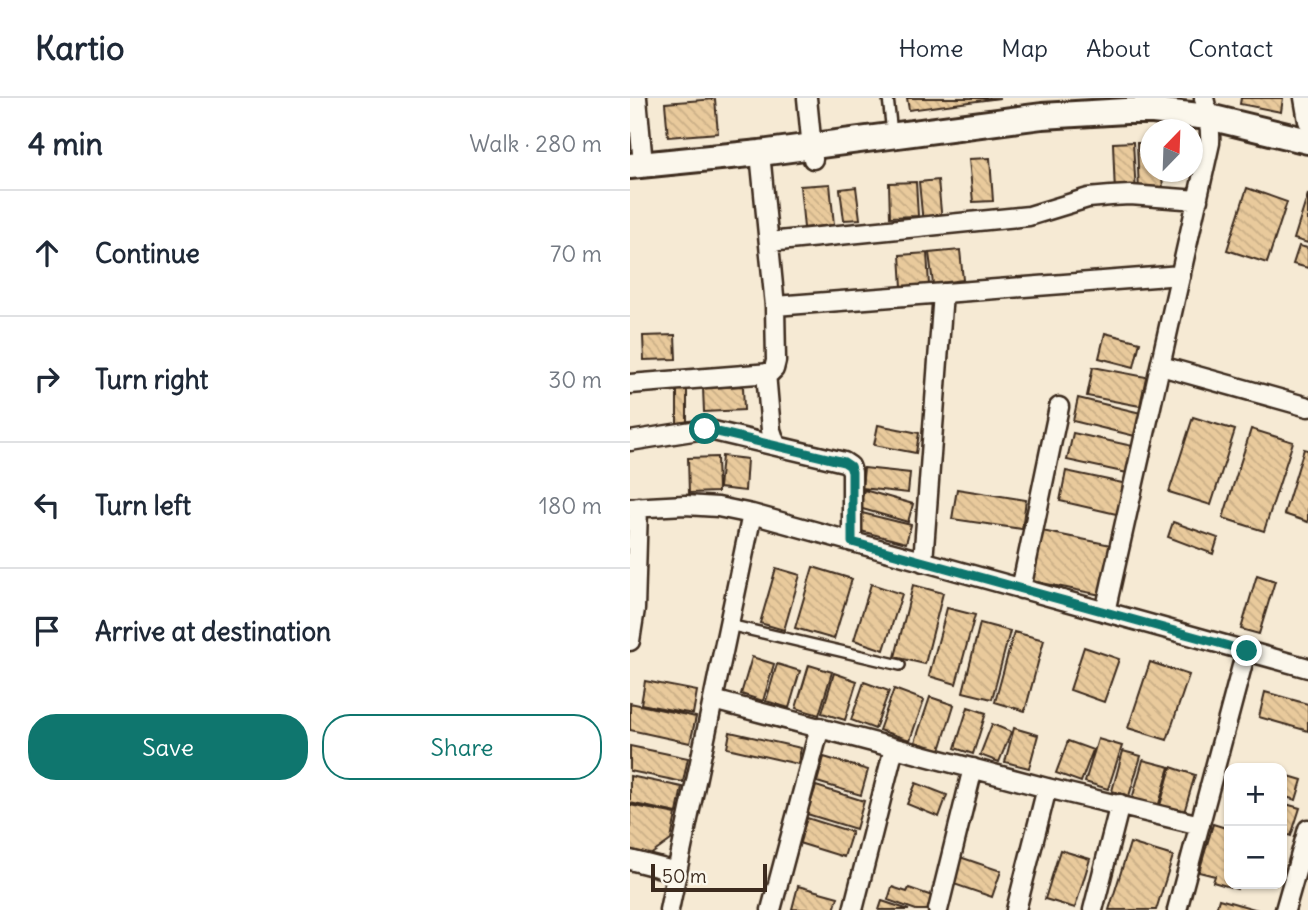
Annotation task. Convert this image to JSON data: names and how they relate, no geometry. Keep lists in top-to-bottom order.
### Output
{
  "scale_bar": "50 m",
  "north": "top right",
  "page": {
    "header": "Kartio",
    "nav": [
      "Home",
      "Map",
      "About",
      "Contact"
    ],
    "heading": ["4 min", "Walk · 280 m"],
    "list": [
      ["Continue", "70 m"],
      ["Turn right", "30 m"],
      ["Turn left", "180 m"],
      "Arrive at destination"
    ],
    "buttons": ["Save", "Share"],
    "map_buttons": ["+", "−"],
    "scale": "50 m"
  }
}
